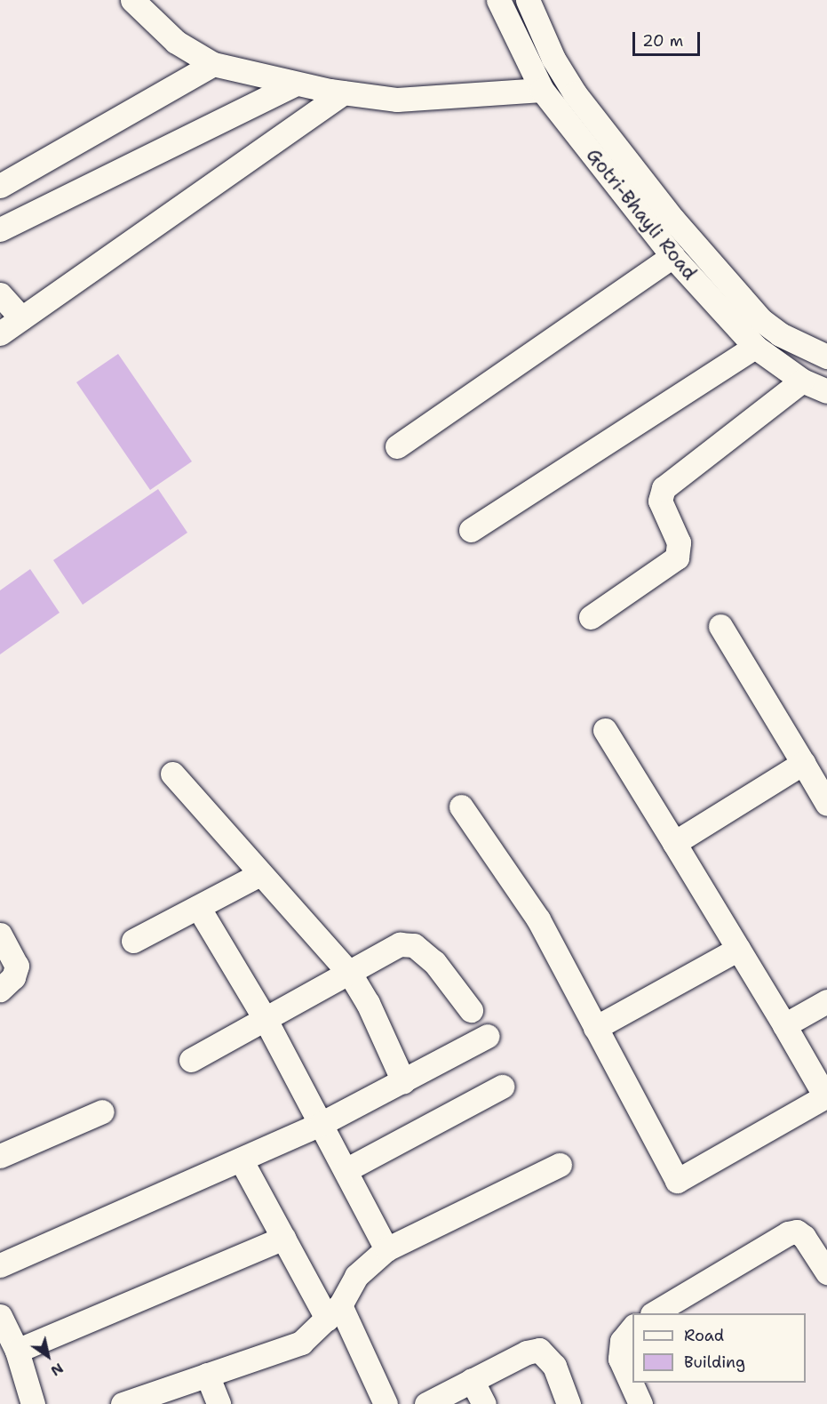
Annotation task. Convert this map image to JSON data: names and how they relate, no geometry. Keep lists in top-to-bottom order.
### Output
{
  "streets": {
    "street": ["Gotri-Bhayli Road"]
  },
  "legend": ["Road", "Building"],
  "scale_bar": "20 m",
  "north": "bottom right"
}
